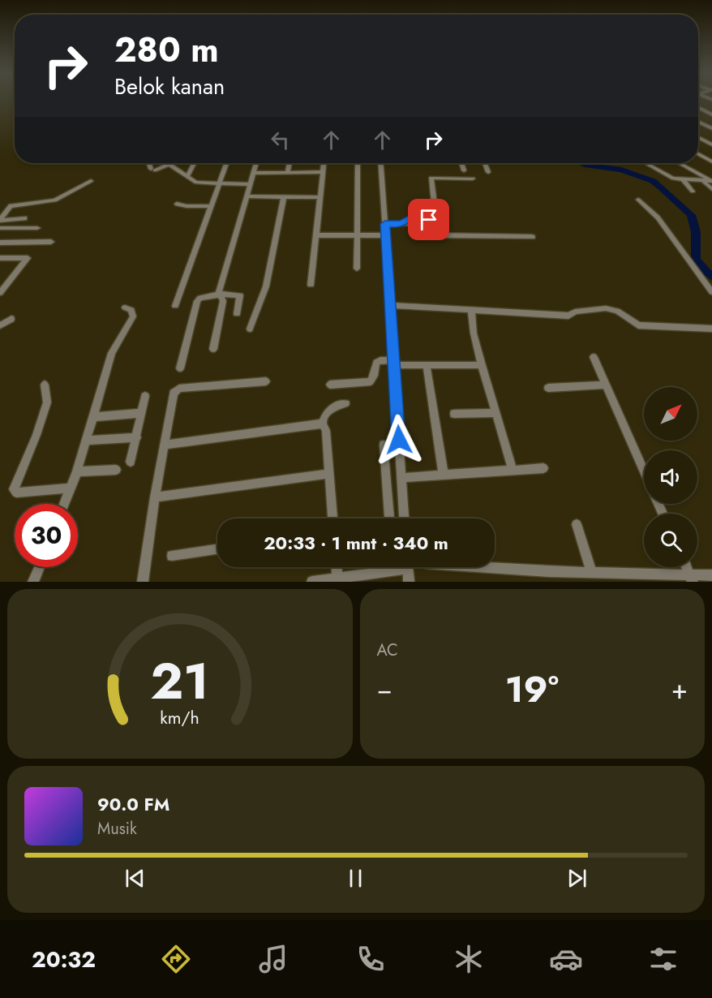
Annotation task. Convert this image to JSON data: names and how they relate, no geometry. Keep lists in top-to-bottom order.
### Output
{
  "north": "top right",
  "page": {
    "turn": ["280 m", "Belok kanan"],
    "limit": "30",
    "trip": "20:33 · 1 mnt · 340 m",
    "tile": "AC",
    "heat": ["−", "19°", "+"],
    "song": ["90.0 FM", "Musik"],
    "tabs": "20:32",
    "gauge": ["21", "km/h"]
  }
}
